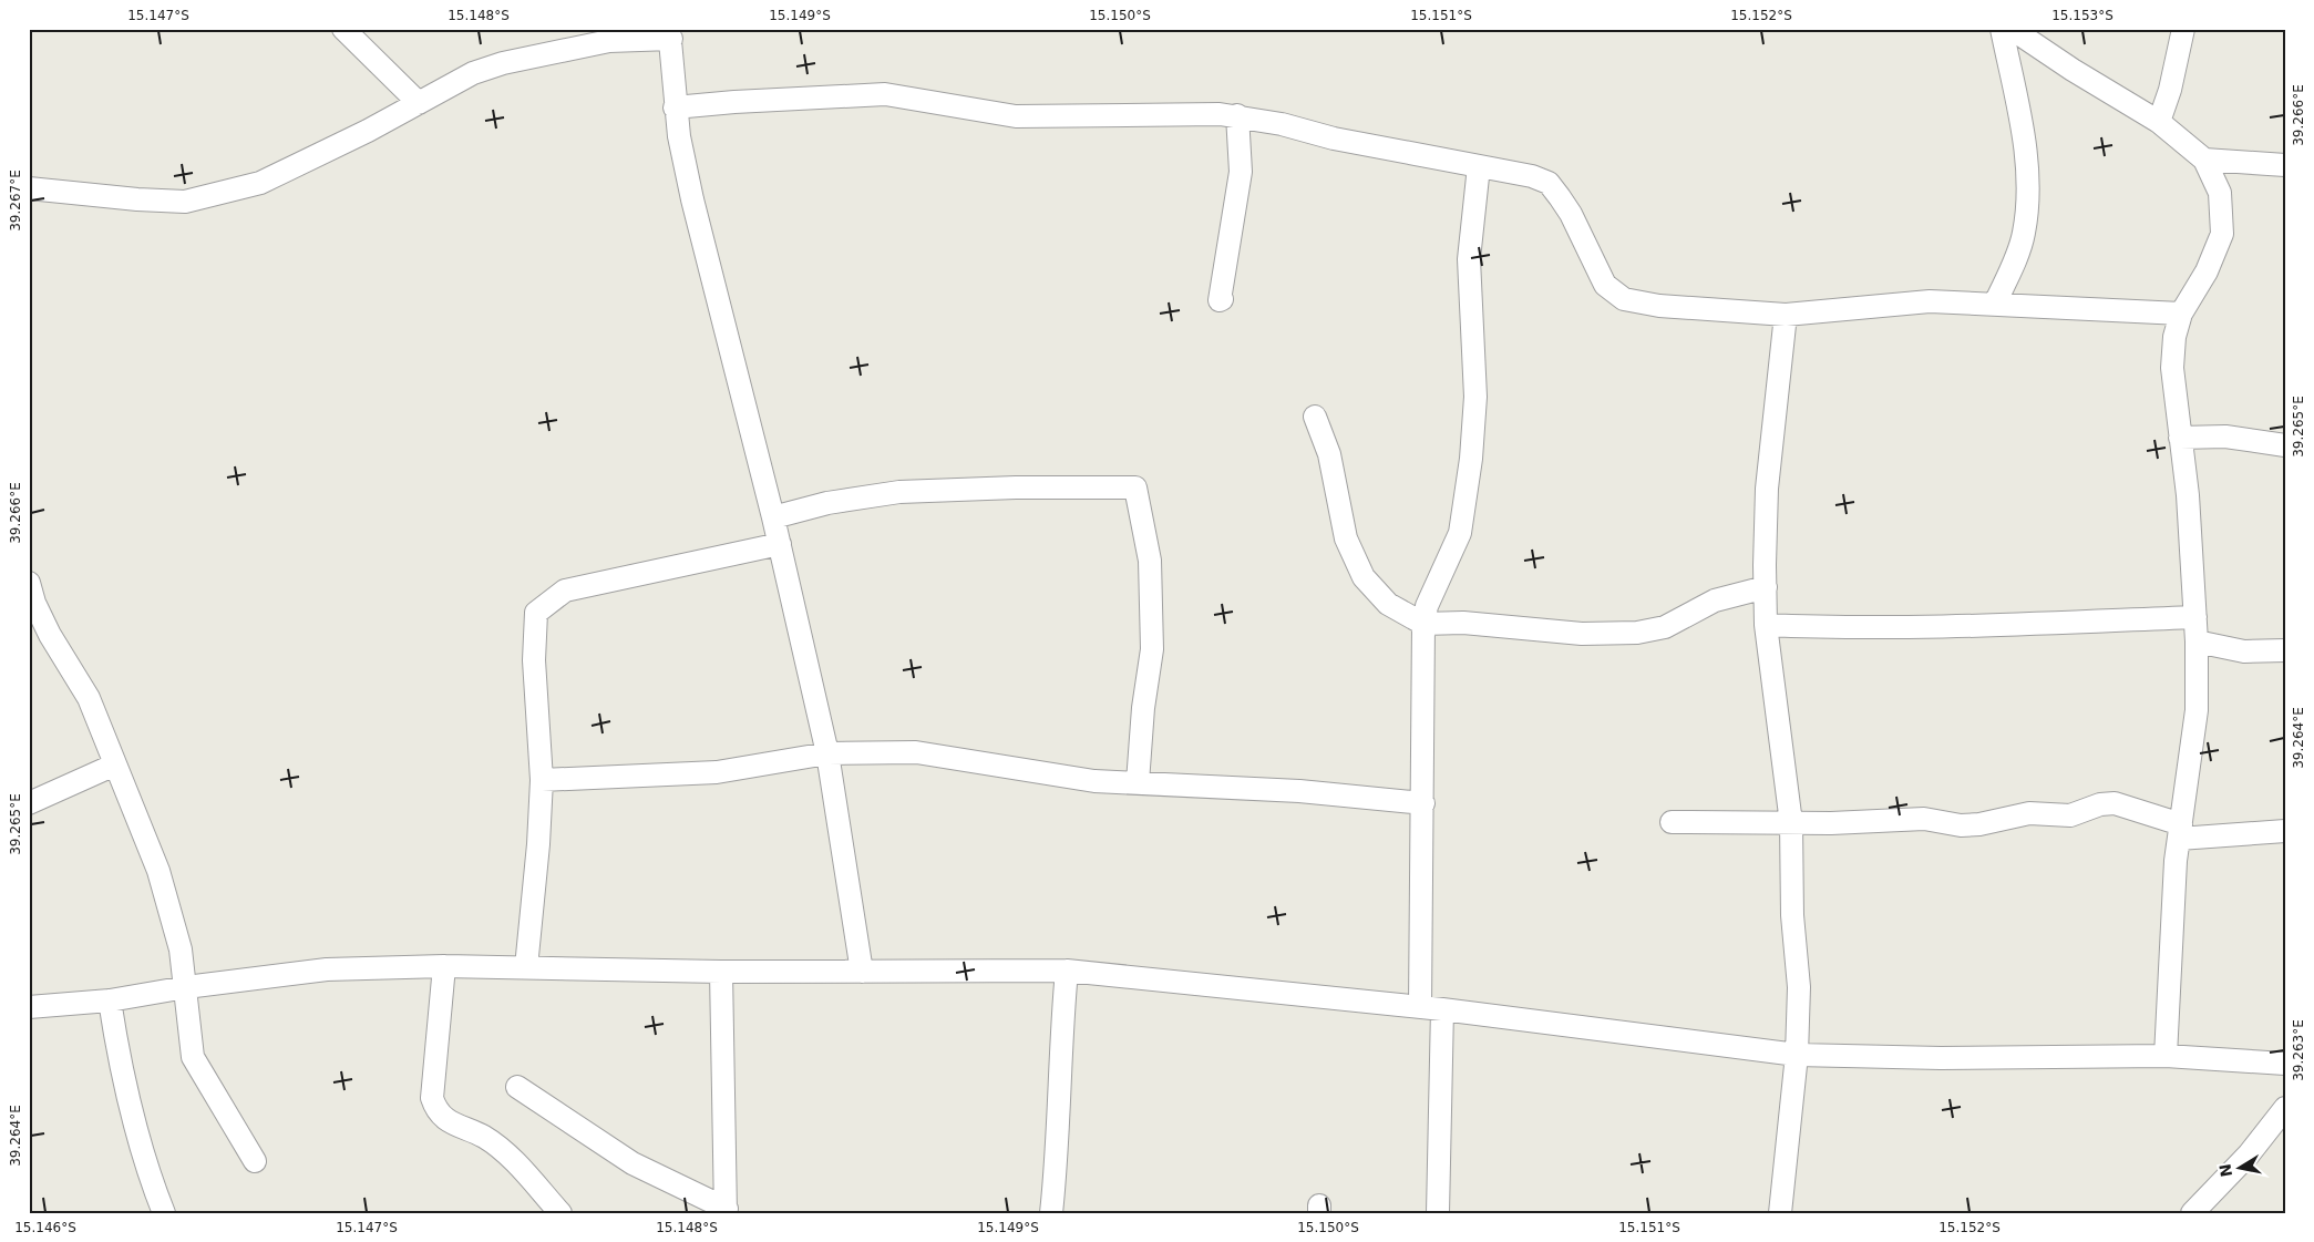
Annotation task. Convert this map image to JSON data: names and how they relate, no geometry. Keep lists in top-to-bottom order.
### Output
{
  "north": "left",
  "coordinates": [
    "15.147°S",
    "15.148°S",
    "15.149°S",
    "15.150°S",
    "15.151°S",
    "15.152°S",
    "15.153°S",
    "39.266°E",
    "39.267°E",
    "39.265°E",
    "39.264°E",
    "39.263°E",
    "15.146°S"
  ]
}
